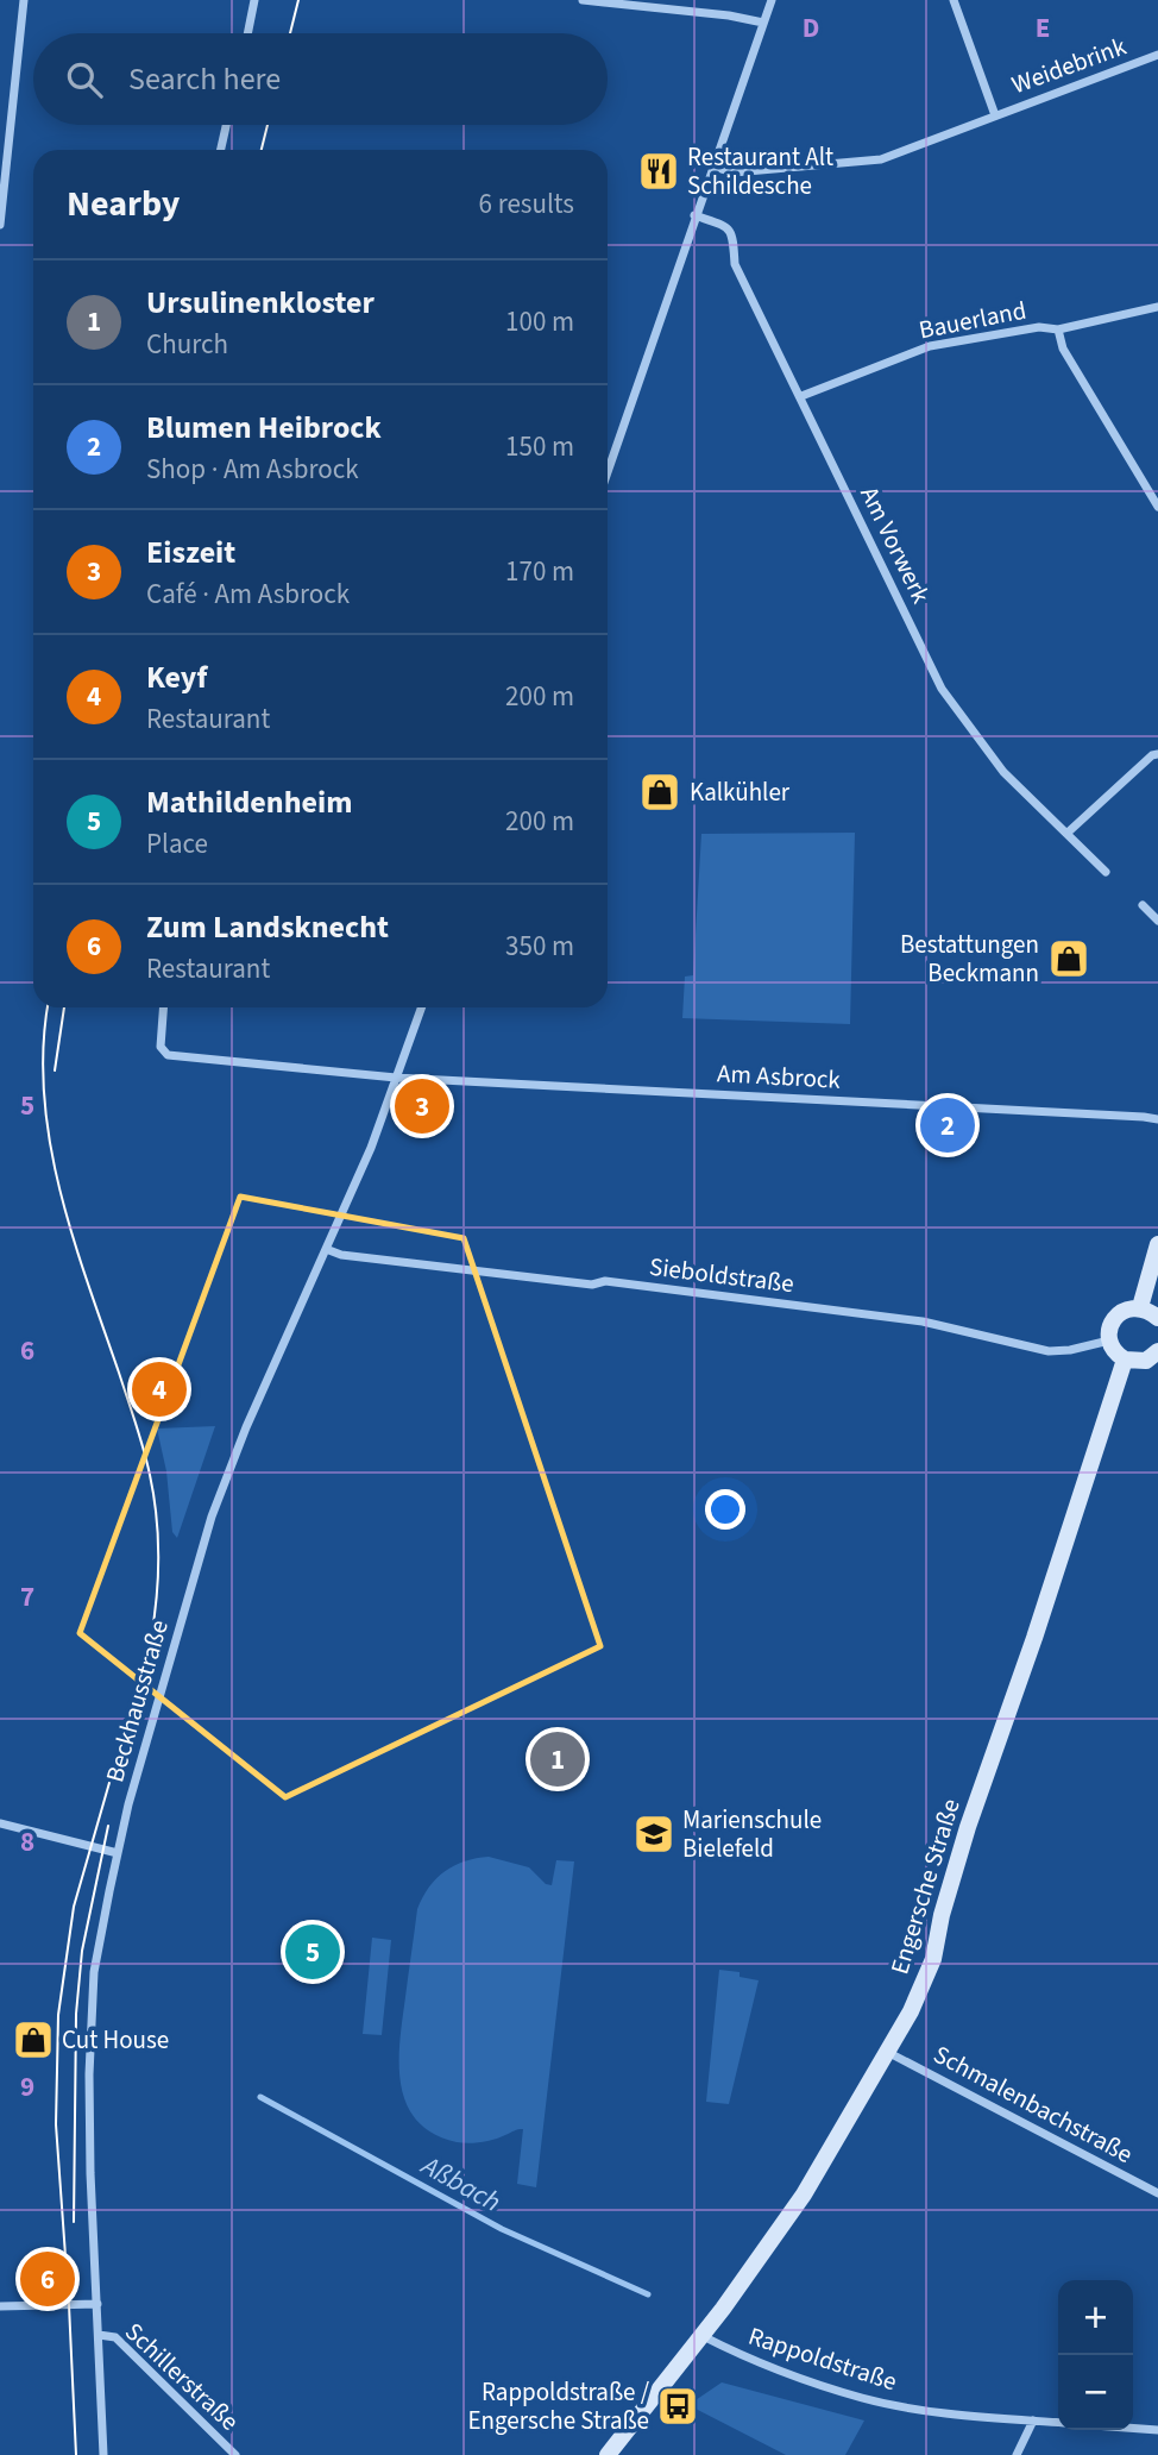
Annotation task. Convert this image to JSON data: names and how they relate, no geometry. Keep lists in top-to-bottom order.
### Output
{
  "streets": {
    "main road": ["Engersche Straße"],
    "street": [
      "Weidebrink",
      "Bauerland",
      "Am Vorwerk",
      "Am Asbrock",
      "Sieboldstraße",
      "Beckhausstraße",
      "Schmalenbachstraße",
      "Rappoldstraße",
      "Schillerstraße"
    ]
  },
  "crossings": [
    ["Bauerland", "Am Vorwerk"],
    ["Am Asbrock", "Beckhausstraße"],
    ["Sieboldstraße", "Beckhausstraße"],
    ["Beckhausstraße", "Schillerstraße"],
    ["Engersche Straße", "Schmalenbachstraße"],
    ["Engersche Straße", "Rappoldstraße"]
  ],
  "water": ["Aßbach"],
  "places": {
    "restaurant": ["Restaurant Alt Schildesche"],
    "shop": ["Kalkühler", "Bestattungen Beckmann", "Cut House"],
    "school or university": ["Marienschule Bielefeld"],
    "bus stop": ["Rappoldstraße / Engersche Straße"]
  },
  "page": {
    "search": "Search here",
    "heading": ["Nearby", "6 results"],
    "list": [
      {
        "mark": "1",
        "name": "Ursulinenkloster",
        "note": "Church",
        "value": "100 m"
      },
      {
        "mark": "2",
        "name": "Blumen Heibrock",
        "note": "Shop · Am Asbrock",
        "value": "150 m"
      },
      {
        "mark": "3",
        "name": "Eiszeit",
        "note": "Café · Am Asbrock",
        "value": "170 m"
      },
      {
        "mark": "4",
        "name": "Keyf",
        "note": "Restaurant",
        "value": "200 m"
      },
      {
        "mark": "5",
        "name": "Mathildenheim",
        "note": "Place",
        "value": "200 m"
      },
      {
        "mark": "6",
        "name": "Zum Landsknecht",
        "note": "Restaurant",
        "value": "350 m"
      }
    ],
    "pins": [
      "3",
      "2",
      "4",
      "1",
      "5",
      "6"
    ],
    "map_buttons": ["+", "−"]
  },
  "grid": {
    "columns": ["D", "E"],
    "rows": [
      "5",
      "6",
      "7",
      "8",
      "9"
    ]
  }
}
